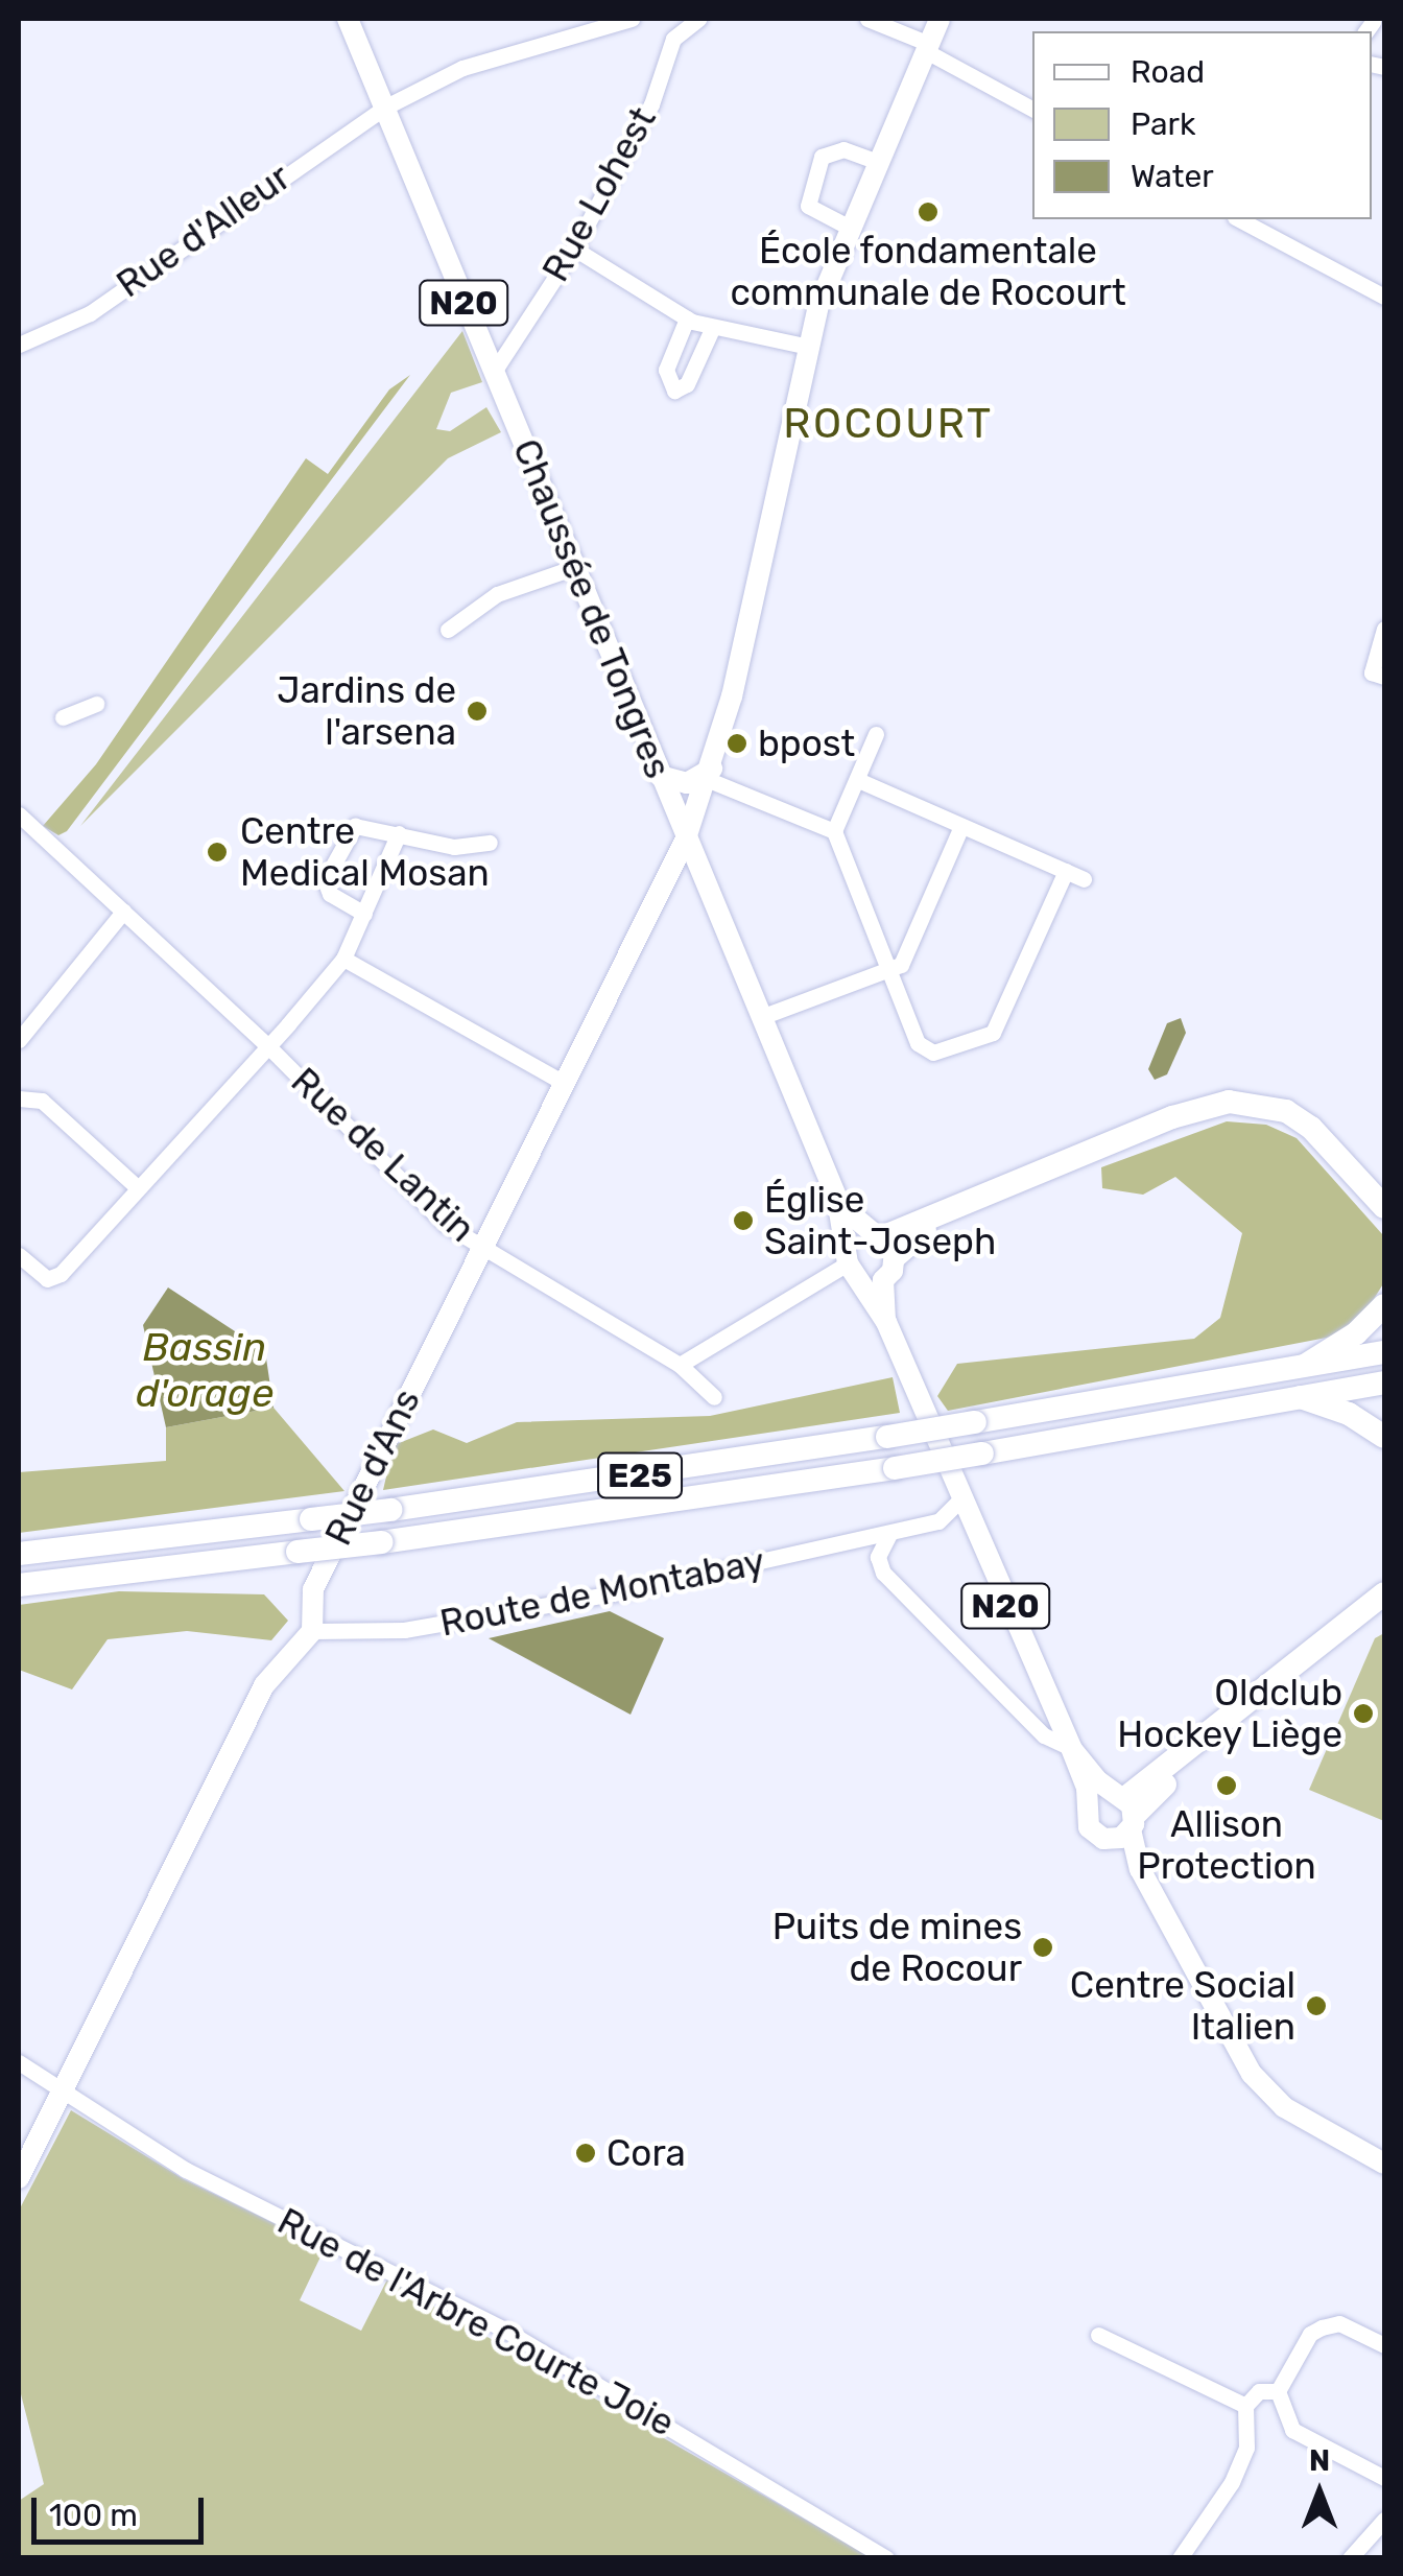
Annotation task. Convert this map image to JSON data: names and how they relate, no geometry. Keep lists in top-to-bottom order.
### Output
{
  "streets": {
    "highway": ["E25"],
    "main road": ["N20", "Chaussée de Tongres", "Rue d'Ans"],
    "street": [
      "Rue Lohest",
      "Rue d'Alleur",
      "Rue de Lantin",
      "Route de Montabay",
      "Rue de l'Arbre Courte Joie"
    ]
  },
  "crossings": [
    ["Rue Lohest", "Chaussée de Tongres"],
    ["Rue d'Alleur", "Chaussée de Tongres"],
    ["N20", "Chaussée de Tongres"],
    ["N20", "Route de Montabay"],
    ["Chaussée de Tongres", "Rue d'Ans"],
    ["Rue de Lantin", "Rue d'Ans"],
    ["Rue d'Ans", "Route de Montabay"]
  ],
  "districts": ["ROCOURT"],
  "water": ["Bassin d'orage"],
  "places": [
    "École fondamentale communale de Rocourt",
    "Jardins de l'arsena",
    "bpost",
    "Centre Medical Mosan",
    "Église Saint-Joseph",
    "Oldclub Hockey Liège",
    "Allison Protection",
    "Puits de mines de Rocour",
    "Centre Social Italien",
    "Cora"
  ],
  "legend": ["Road", "Park", "Water"],
  "scale_bar": "100 m",
  "north": "top"
}
